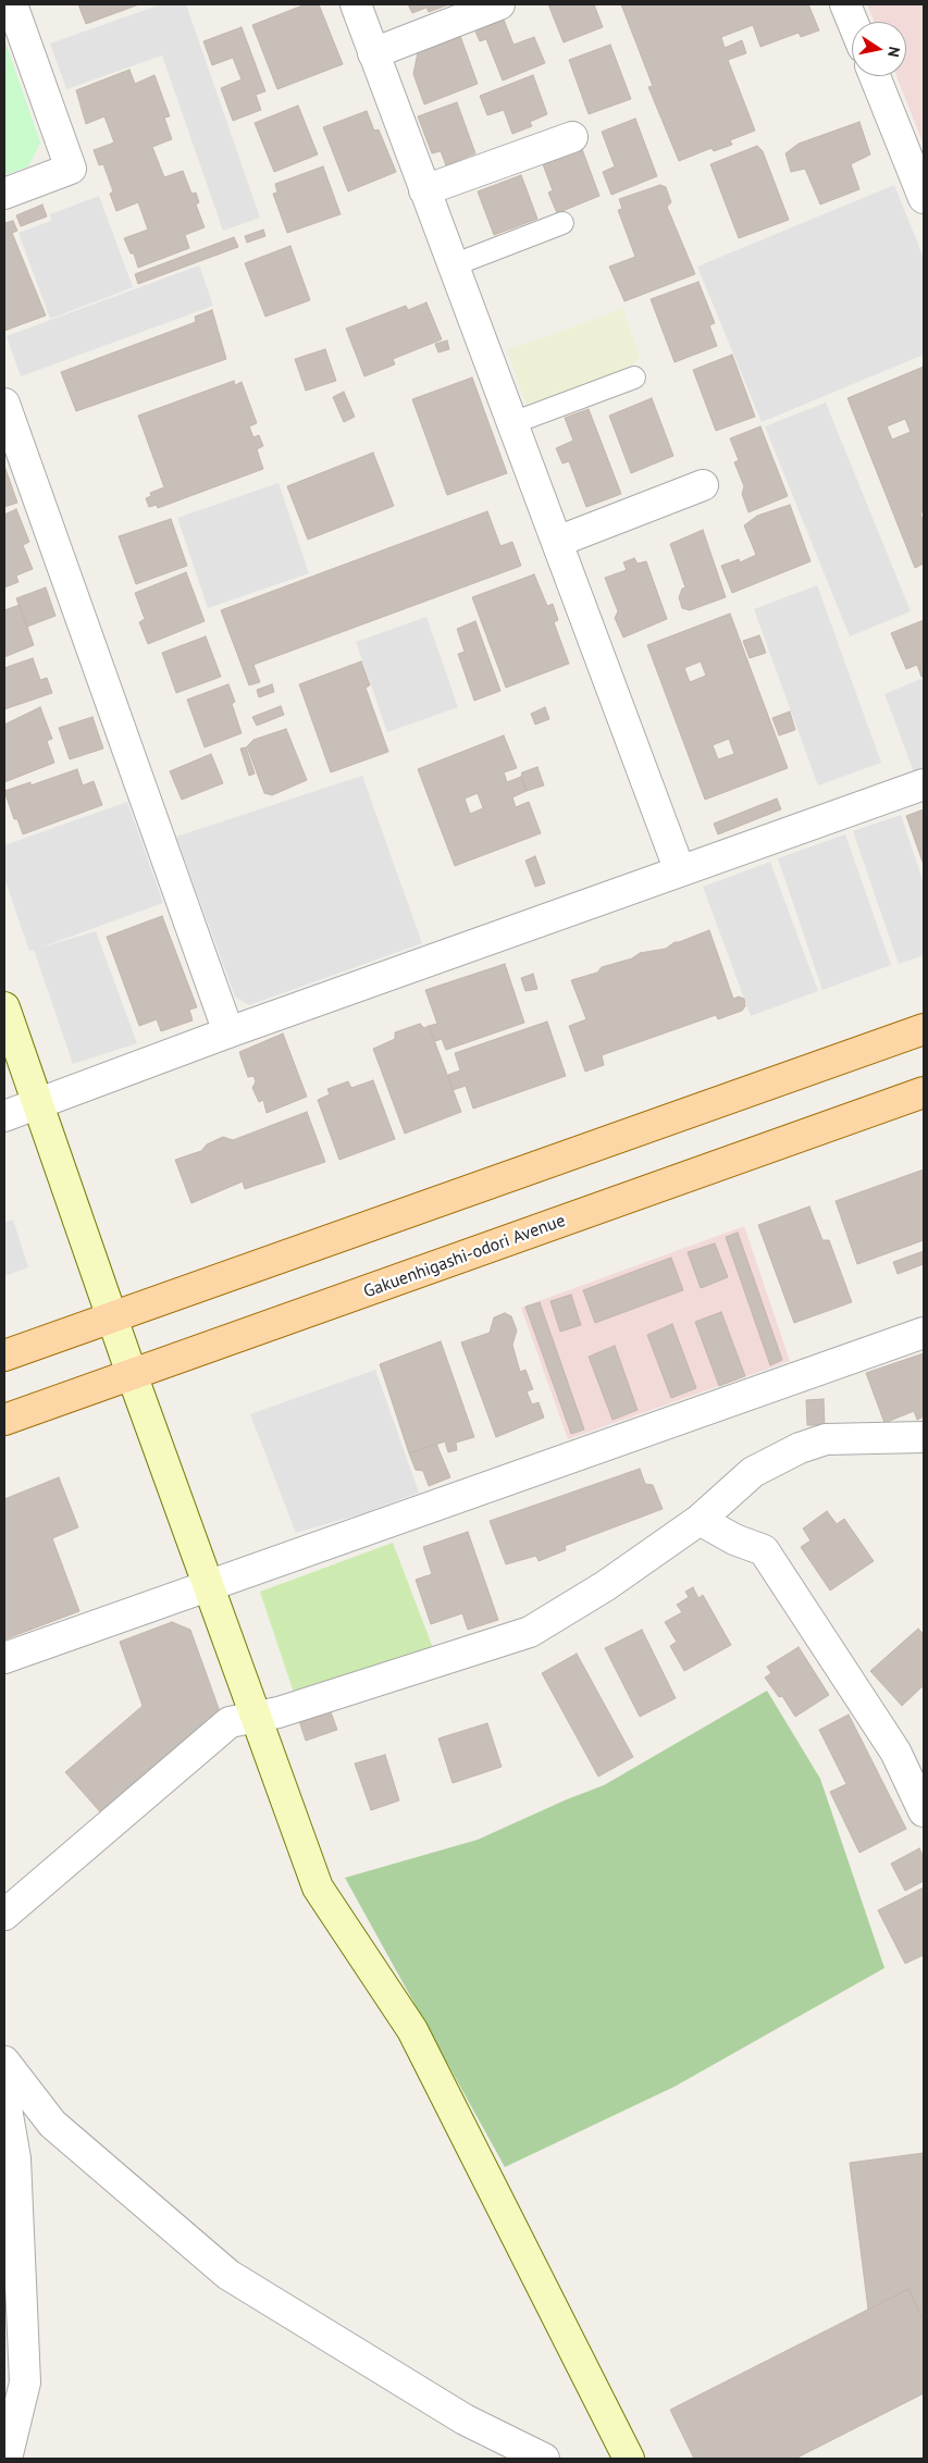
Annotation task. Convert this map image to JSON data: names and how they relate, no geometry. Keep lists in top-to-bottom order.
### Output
{
  "streets": {
    "main road": ["Gakuenhigashi-odori Avenue"]
  },
  "north": "right"
}
